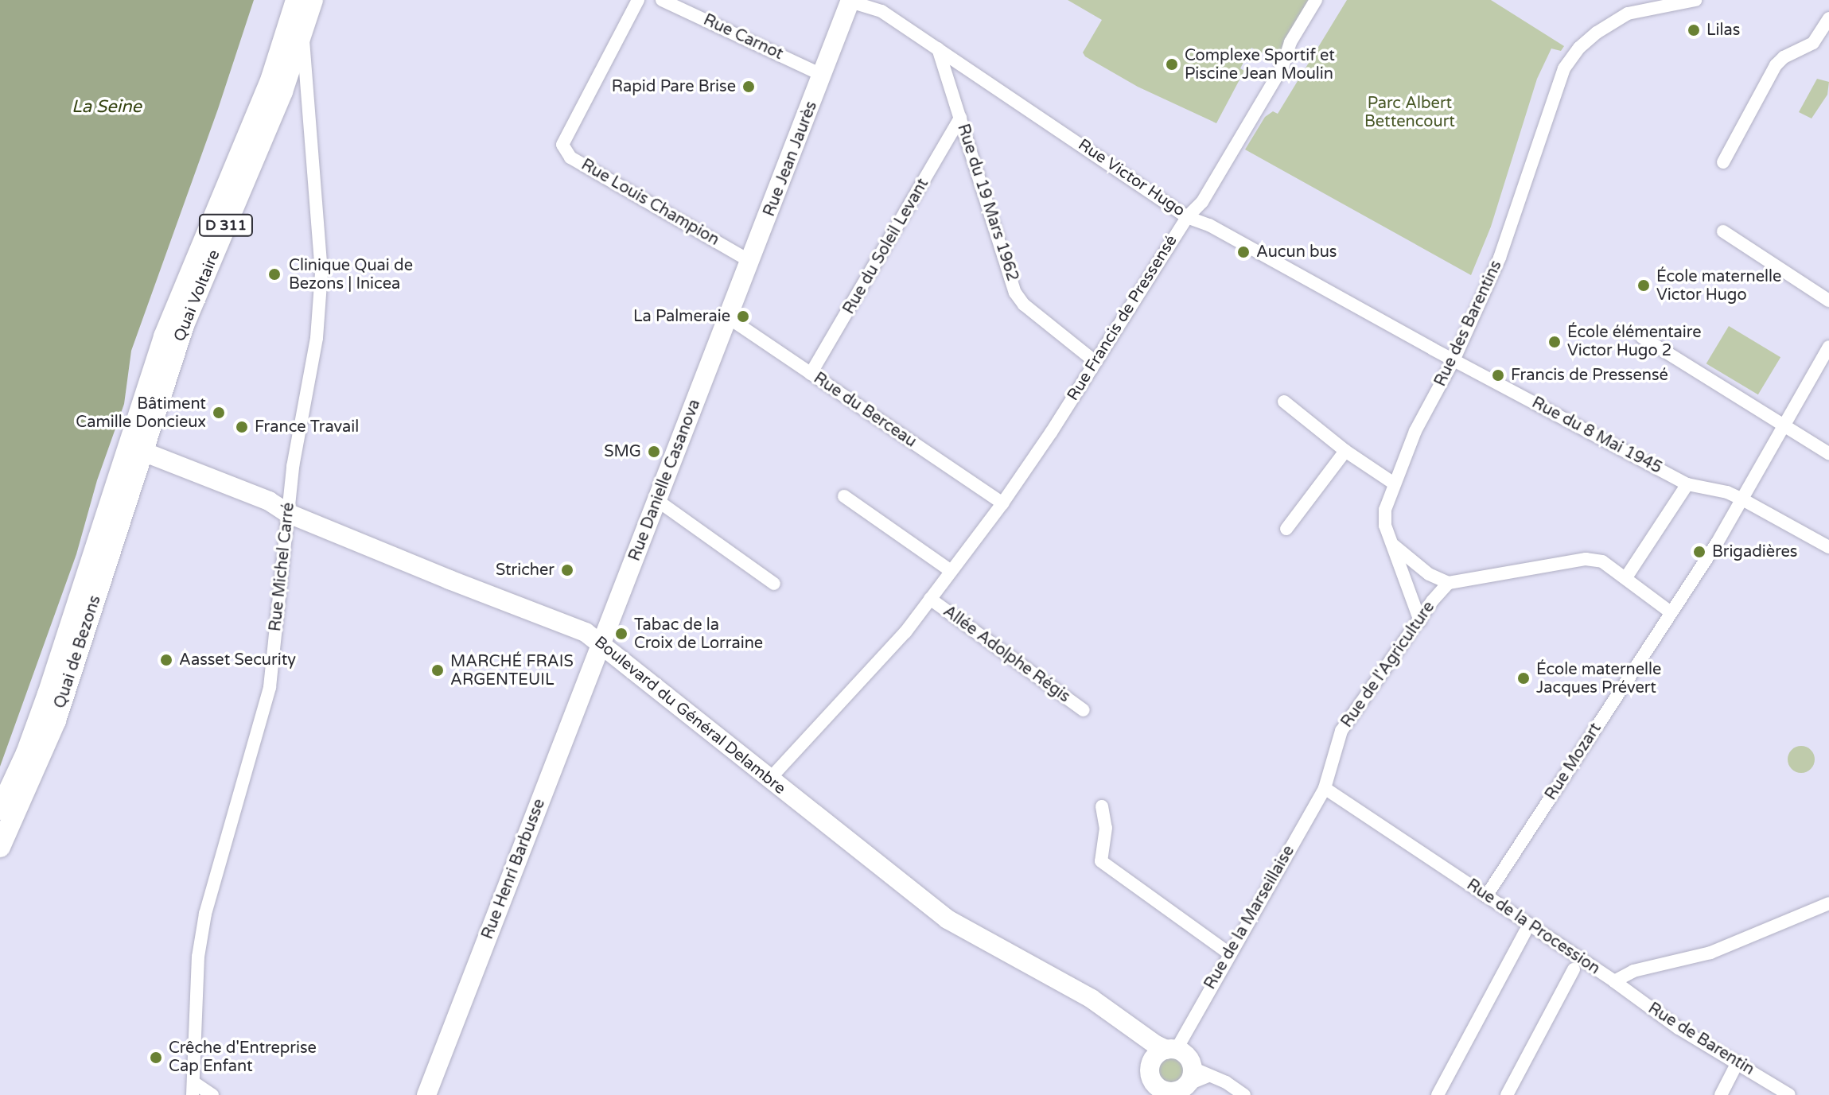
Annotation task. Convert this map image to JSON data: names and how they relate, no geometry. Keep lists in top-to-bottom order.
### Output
{
  "streets": {
    "main road": ["D 311", "Quai Voltaire", "Quai de Bezons"],
    "street": [
      "Rue Carnot",
      "Rue Jean Jaurès",
      "Rue Victor Hugo",
      "Rue Louis Champion",
      "Rue du 19 Mars 1962",
      "Rue du Soleil Levant",
      "Rue Francis de Pressensé",
      "Rue des Barentins",
      "Rue du Berceau",
      "Rue du 8 Mai 1945",
      "Rue Danielle Casanova",
      "Rue Michel Carré",
      "Allée Adolphe Régis",
      "Rue de l'Agriculture",
      "Boulevard du Général Delambre",
      "Rue Mozart",
      "Rue Henri Barbusse",
      "Rue de la Marseillaise",
      "Rue de la Procession",
      "Rue de Barentin"
    ]
  },
  "crossings": [
    ["Rue Carnot", "Rue Jean Jaurès"],
    ["Rue Jean Jaurès", "Rue Victor Hugo"],
    ["Rue Jean Jaurès", "Rue Louis Champion"],
    ["Rue Jean Jaurès", "Rue du Berceau"],
    ["Rue Jean Jaurès", "Rue Danielle Casanova"],
    ["Rue Victor Hugo", "Rue du 19 Mars 1962"],
    ["Rue Victor Hugo", "Rue Francis de Pressensé"],
    ["Rue Victor Hugo", "Rue des Barentins"],
    ["Rue Victor Hugo", "Rue du 8 Mai 1945"],
    ["Rue du 19 Mars 1962", "Rue du Soleil Levant"],
    ["Rue du 19 Mars 1962", "Rue Francis de Pressensé"],
    ["Rue du Soleil Levant", "Rue du Berceau"],
    ["Quai Voltaire", "Rue Michel Carré"],
    ["Quai Voltaire", "Quai de Bezons"],
    ["Quai Voltaire", "Boulevard du Général Delambre"],
    ["Rue Francis de Pressensé", "Rue du Berceau"],
    ["Rue Francis de Pressensé", "Allée Adolphe Régis"],
    ["Rue Francis de Pressensé", "Boulevard du Général Delambre"],
    ["Rue des Barentins", "Rue du 8 Mai 1945"],
    ["Rue des Barentins", "Rue de l'Agriculture"],
    ["Rue du Berceau", "Rue Danielle Casanova"],
    ["Rue du 8 Mai 1945", "Rue Mozart"],
    ["Rue Danielle Casanova", "Boulevard du Général Delambre"],
    ["Rue Danielle Casanova", "Rue Henri Barbusse"],
    ["Rue Michel Carré", "Boulevard du Général Delambre"],
    ["Quai de Bezons", "Boulevard du Général Delambre"],
    ["Rue de l'Agriculture", "Rue de la Marseillaise"],
    ["Rue de l'Agriculture", "Rue de la Procession"],
    ["Boulevard du Général Delambre", "Rue Henri Barbusse"],
    ["Boulevard du Général Delambre", "Rue de la Marseillaise"],
    ["Rue Mozart", "Rue de la Procession"],
    ["Rue de la Marseillaise", "Rue de la Procession"],
    ["Rue de la Procession", "Rue de Barentin"]
  ],
  "water": ["La Seine"],
  "parks": ["Parc Albert Bettencourt"],
  "places": [
    "Lilas",
    "Complexe Sportif et Piscine Jean Moulin",
    "Rapid Pare Brise",
    "Aucun bus",
    "Clinique Quai de Bezons | Inicea",
    "École maternelle Victor Hugo",
    "La Palmeraie",
    "École élémentaire Victor Hugo 2",
    "Francis de Pressensé",
    "Bâtiment Camille Doncieux",
    "France Travail",
    "SMG",
    "Brigadières",
    "Stricher",
    "Tabac de la Croix de Lorraine",
    "Aasset Security",
    "MARCHÉ FRAIS ARGENTEUIL",
    "École maternelle Jacques Prévert",
    "Crêche d'Entreprise Cap Enfant"
  ]
}
